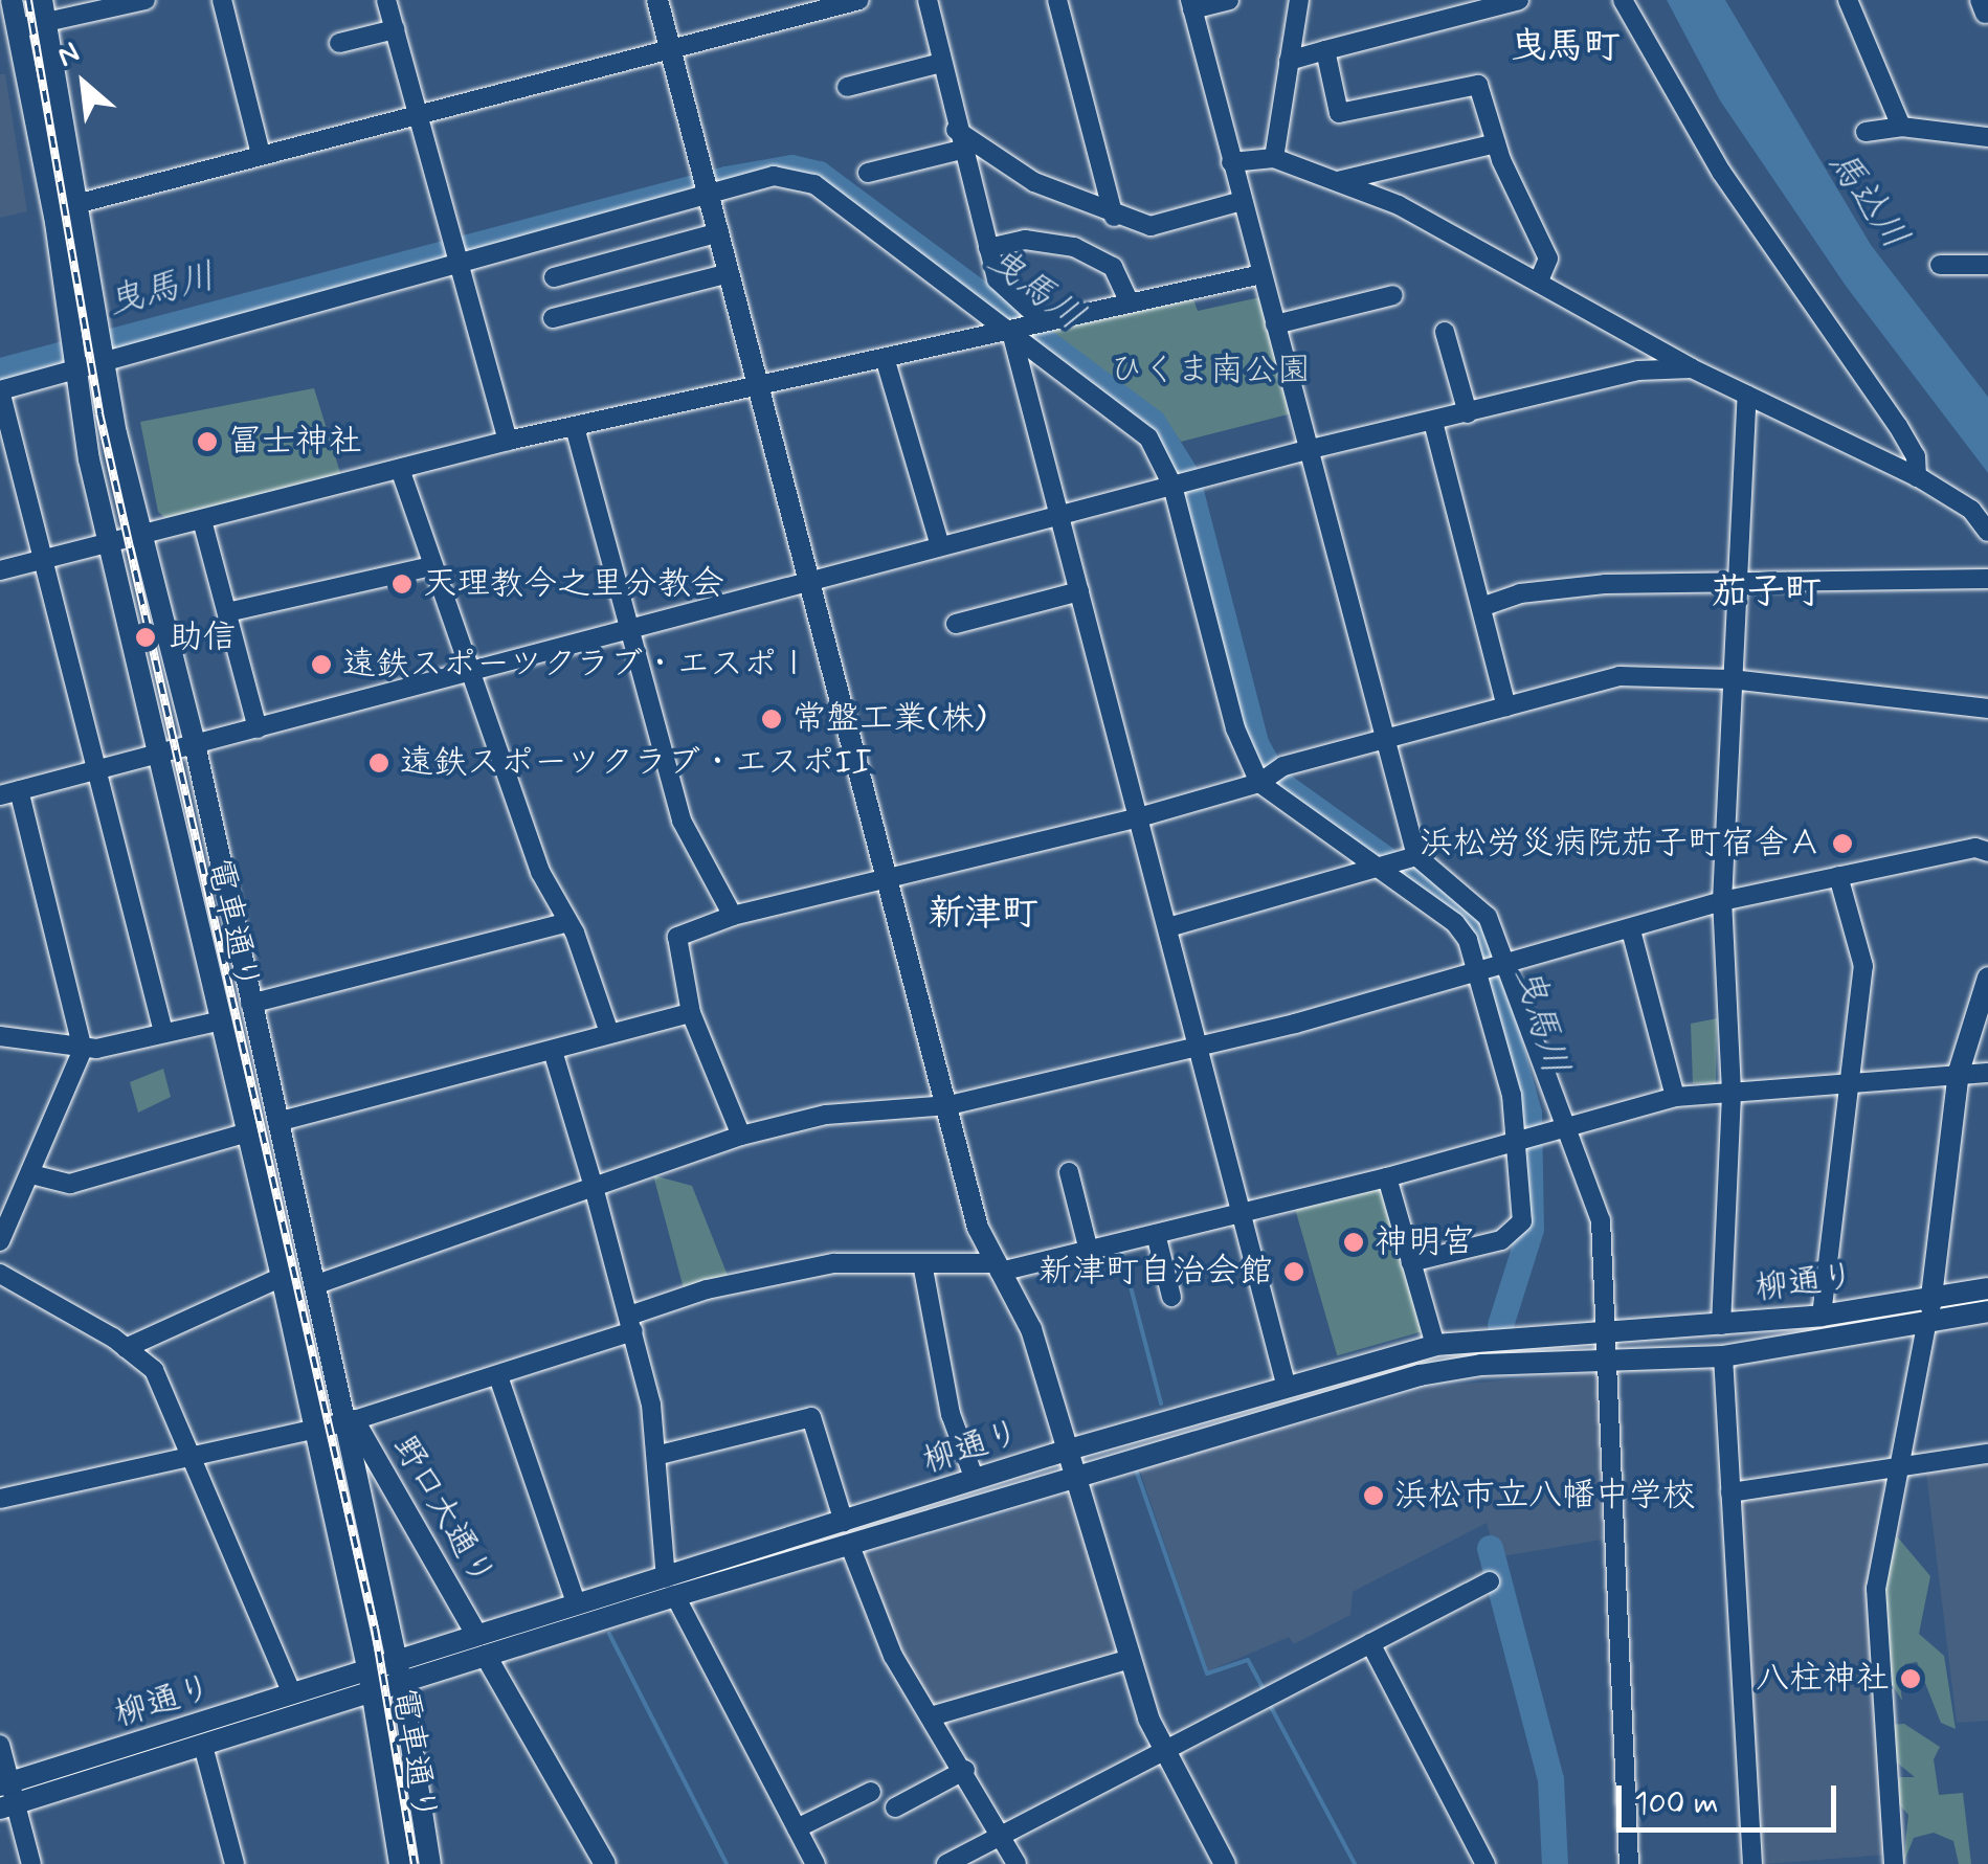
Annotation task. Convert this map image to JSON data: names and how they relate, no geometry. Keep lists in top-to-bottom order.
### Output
{
  "streets": {
    "street": ["電車通り", "柳通り", "野口大通り"]
  },
  "crossings": [
    ["電車通り", "柳通り"],
    ["電車通り", "野口大通り"],
    ["柳通り", "野口大通り"]
  ],
  "districts": ["曳馬町", "茄子町", "新津町"],
  "water": ["馬込川", "曳馬川"],
  "parks": ["ひくま南公園"],
  "places": [
    "冨士神社",
    "天理教今之里分教会",
    "助信",
    "遠鉄スポーツクラブ・エスポⅠ",
    "常盤工業(株)",
    "遠鉄スポーツクラブ・エスポII",
    "浜松労災病院茄子町宿舎Ａ",
    "神明宮",
    "新津町自治会館",
    "浜松市立八幡中学校",
    "八柱神社"
  ],
  "scale_bar": "100 m",
  "north": "top left"
}
